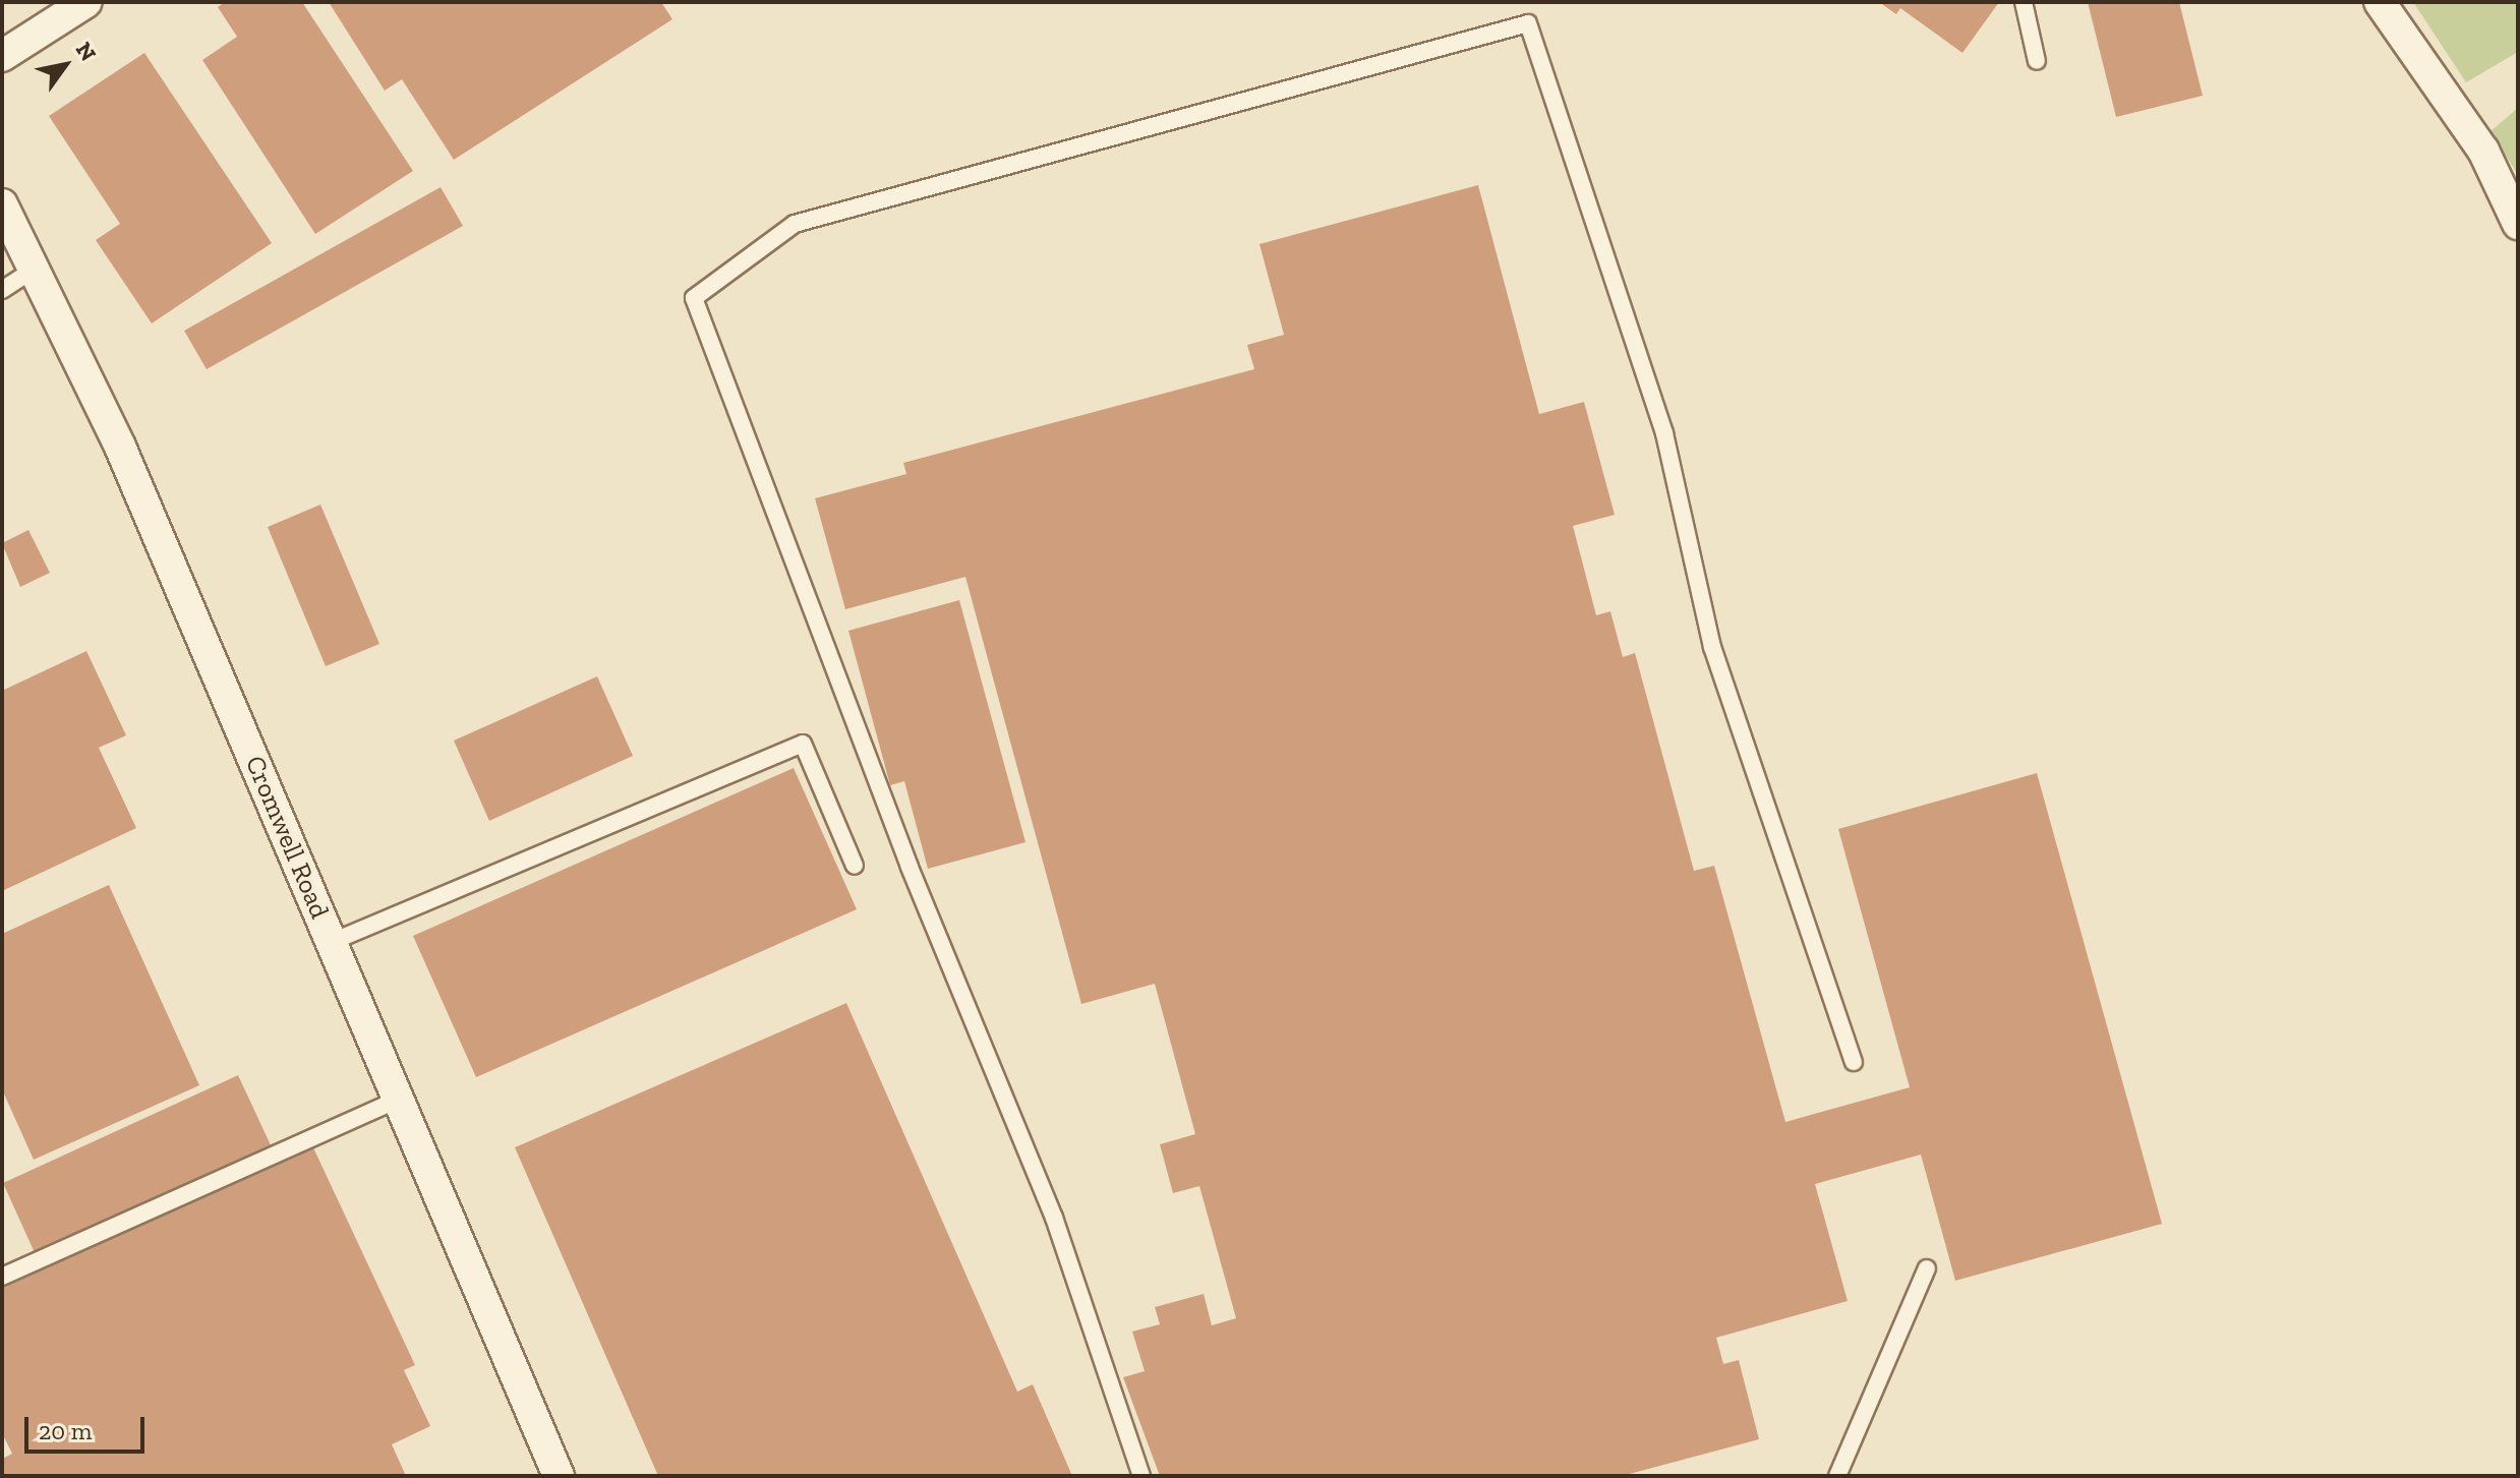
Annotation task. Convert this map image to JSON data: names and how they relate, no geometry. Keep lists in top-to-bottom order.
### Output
{
  "streets": {
    "street": ["Cromwell Road"]
  },
  "scale_bar": "20 m",
  "north": "top right"
}
